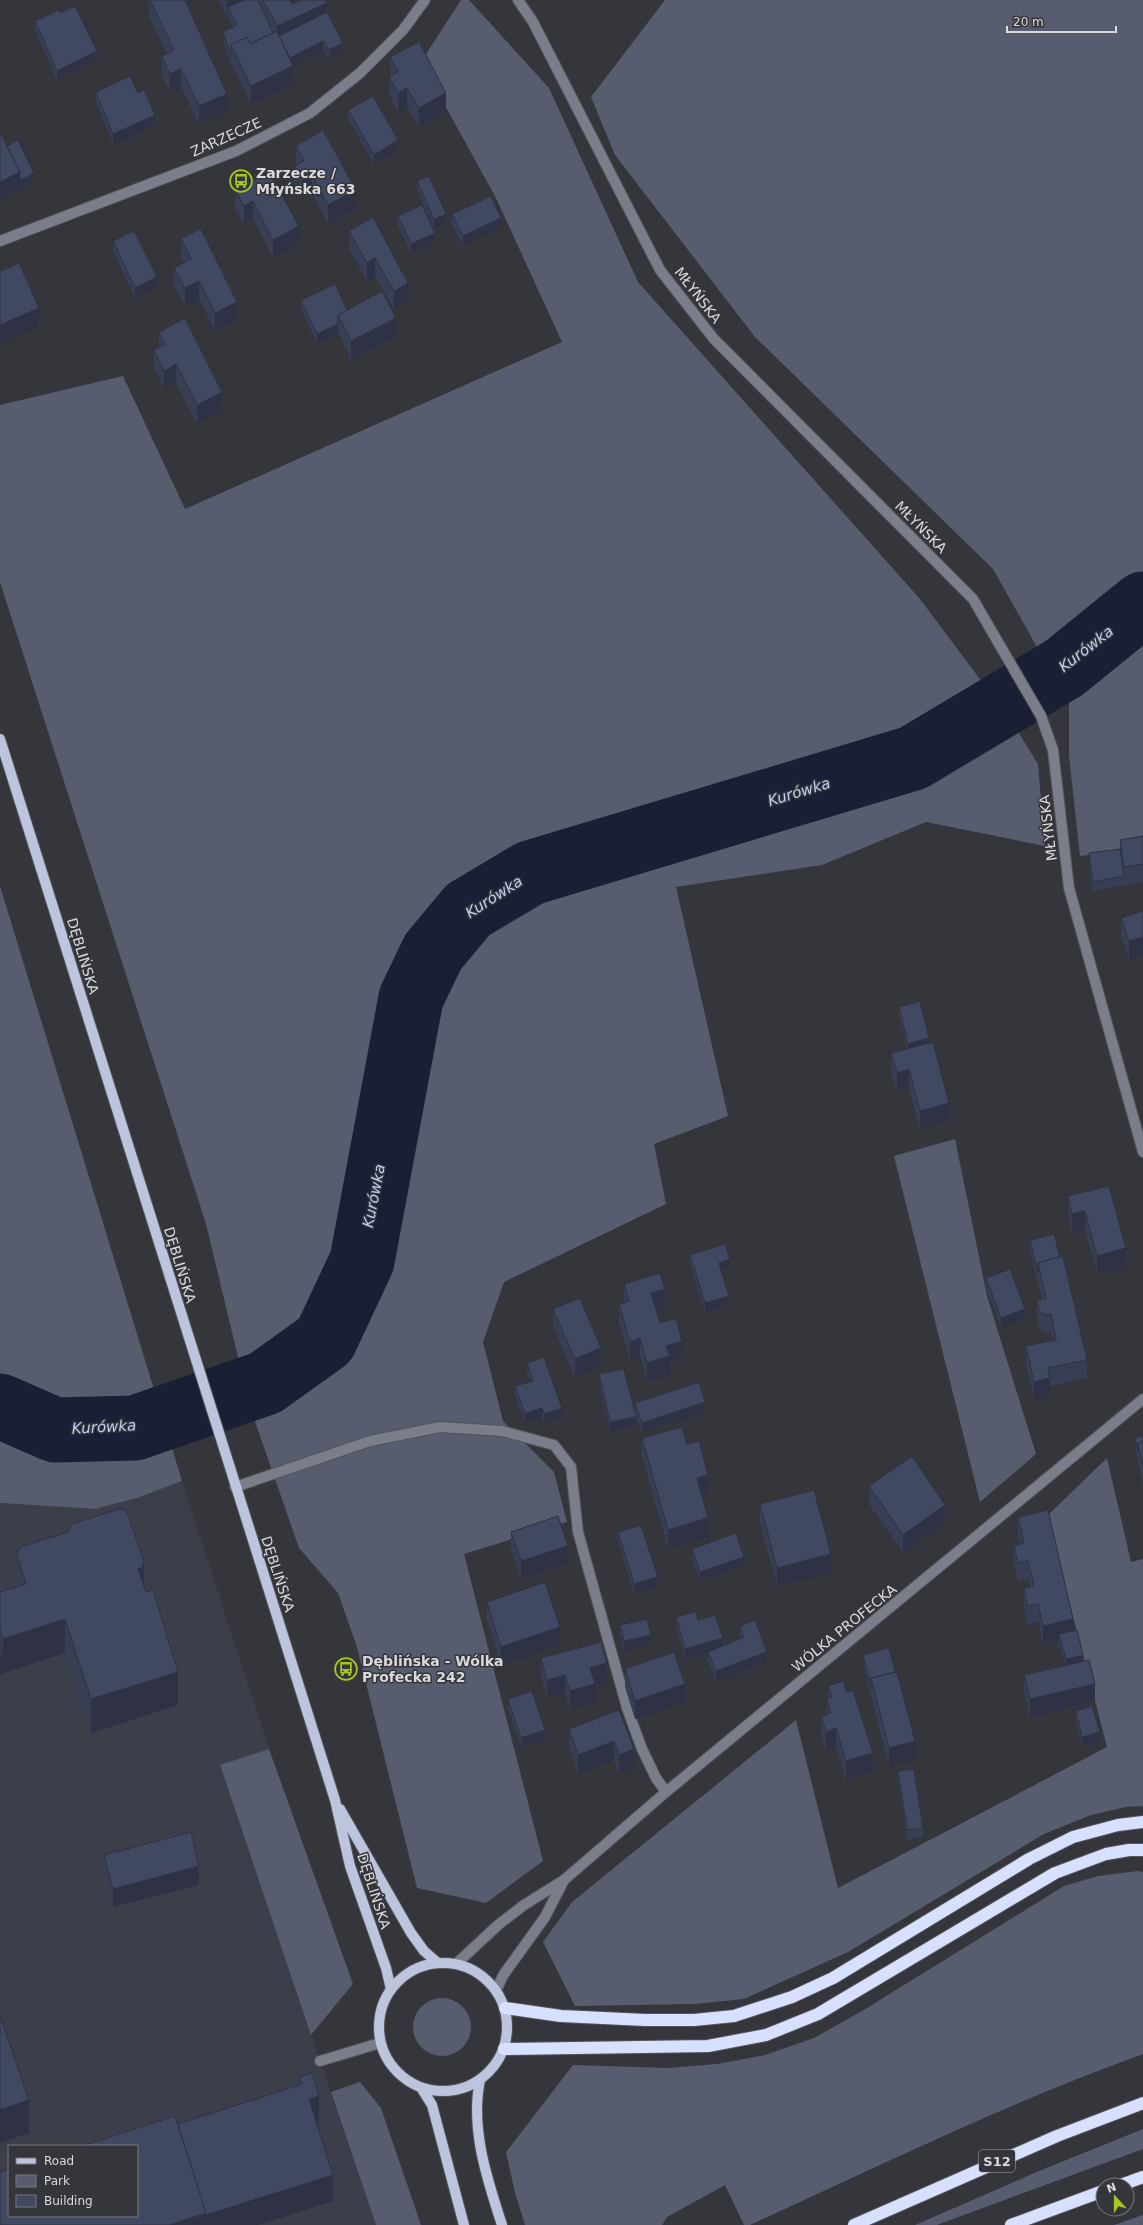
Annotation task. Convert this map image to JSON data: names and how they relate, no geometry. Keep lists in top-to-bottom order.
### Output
{
  "streets": {
    "highway": ["S12"],
    "main road": ["DĘBLIŃSKA"],
    "street": ["ZARZECZE", "MŁYŃSKA", "WÓLKA PROFECKA"]
  },
  "crossings": [
    ["DĘBLIŃSKA", "WÓLKA PROFECKA"]
  ],
  "water": ["Kurówka"],
  "places": {
    "bus stop": ["Zarzecze / Młyńska 663", "Dęblińska - Wólka Profecka 242"]
  },
  "legend": ["Road", "Park", "Building"],
  "scale_bar": "20 m",
  "north": "top"
}
